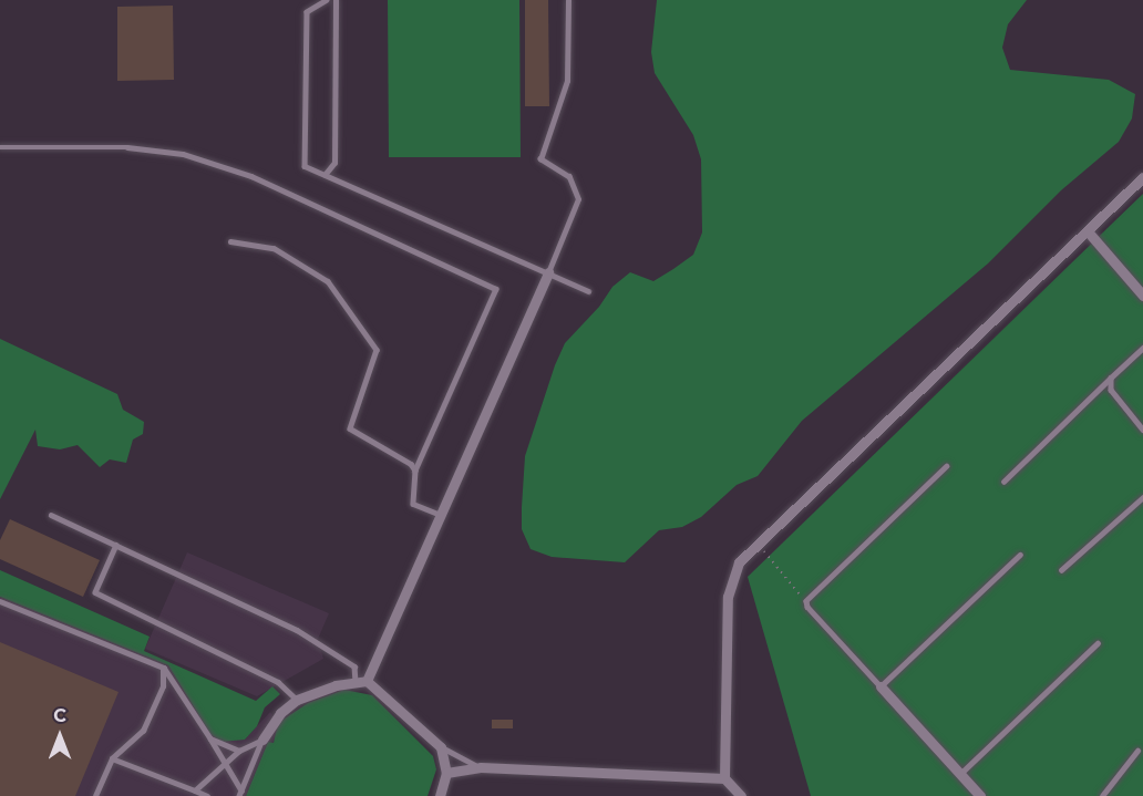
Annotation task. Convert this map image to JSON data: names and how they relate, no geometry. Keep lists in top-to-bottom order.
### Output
{
  "north": "top"
}
